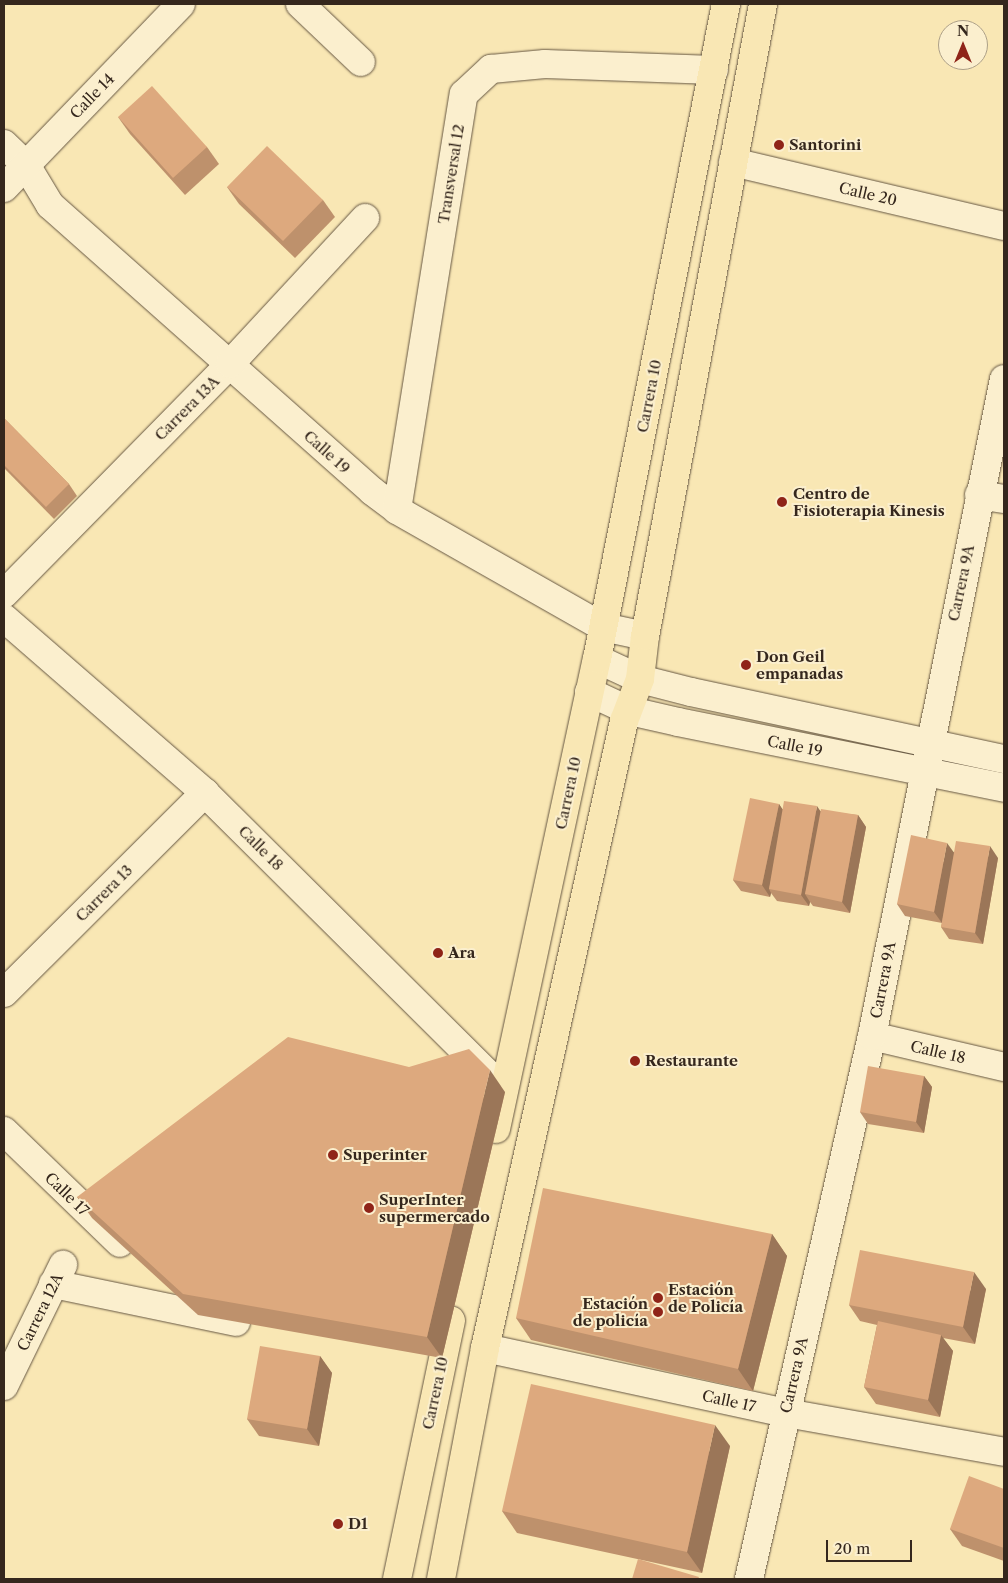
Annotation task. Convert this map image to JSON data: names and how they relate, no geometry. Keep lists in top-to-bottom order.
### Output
{
  "streets": {
    "main road": ["Carrera 10"],
    "street": [
      "Calle 14",
      "Transversal 12",
      "Calle 20",
      "Carrera 13A",
      "Calle 19",
      "Carrera 9A",
      "Calle 18",
      "Carrera 13",
      "Calle 17",
      "Carrera 12A"
    ]
  },
  "crossings": [
    ["Calle 14", "Calle 19"],
    ["Transversal 12", "Carrera 10"],
    ["Transversal 12", "Calle 19"],
    ["Carrera 10", "Calle 19"],
    ["Carrera 10", "Calle 18"],
    ["Carrera 13A", "Calle 19"],
    ["Calle 19", "Carrera 9A"],
    ["Carrera 9A", "Calle 18"],
    ["Carrera 9A", "Calle 17"],
    ["Calle 18", "Carrera 13"]
  ],
  "places": [
    "Santorini",
    "Centro de Fisioterapia Kinesis",
    "Don Geil empanadas",
    "Ara",
    "Restaurante",
    "Superinter",
    "SuperInter supermercado",
    "Estación de Policía",
    "Estación de policía",
    "D1"
  ],
  "scale_bar": "20 m",
  "north": "top"
}
